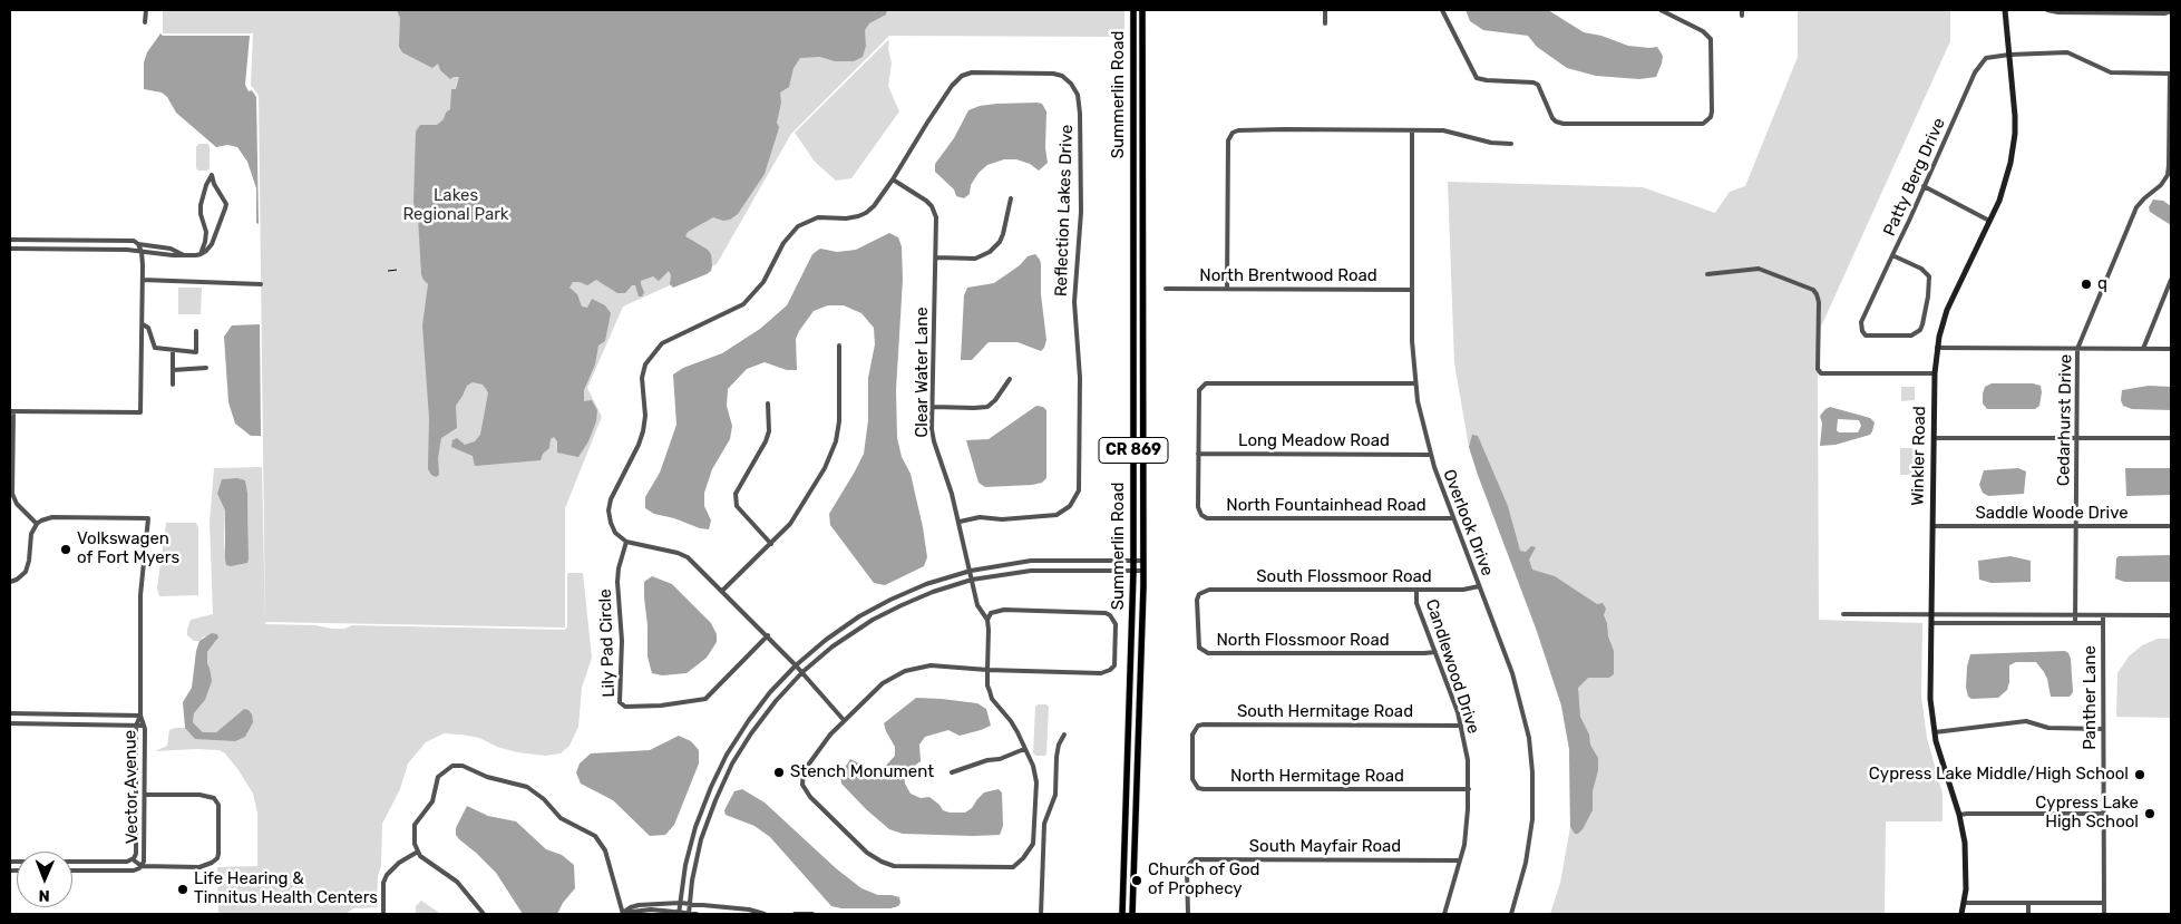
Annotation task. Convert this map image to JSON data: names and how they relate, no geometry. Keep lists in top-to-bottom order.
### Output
{
  "streets": {
    "main road": ["Summerlin Road", "CR 869"],
    "street": [
      "Patty Berg Drive",
      "Reflection Lakes Drive",
      "North Brentwood Road",
      "Clear Water Lane",
      "Cedarhurst Drive",
      "Long Meadow Road",
      "Winkler Road",
      "North Fountainhead Road",
      "Saddle Woode Drive",
      "Overlook Drive",
      "South Flossmoor Road",
      "North Flossmoor Road",
      "Lily Pad Circle",
      "Candlewood Drive",
      "Panther Lane",
      "South Hermitage Road",
      "North Hermitage Road",
      "Vector Avenue",
      "South Mayfair Road"
    ]
  },
  "crossings": [
    ["Patty Berg Drive", "Cedarhurst Drive"],
    ["Patty Berg Drive", "Winkler Road"],
    ["Reflection Lakes Drive", "Clear Water Lane"],
    ["Reflection Lakes Drive", "Lily Pad Circle"],
    ["North Brentwood Road", "Overlook Drive"],
    ["Cedarhurst Drive", "Saddle Woode Drive"],
    ["Long Meadow Road", "North Fountainhead Road"],
    ["Long Meadow Road", "Overlook Drive"],
    ["Winkler Road", "Saddle Woode Drive"],
    ["North Fountainhead Road", "Overlook Drive"],
    ["Overlook Drive", "South Flossmoor Road"],
    ["South Flossmoor Road", "North Flossmoor Road"],
    ["South Flossmoor Road", "Candlewood Drive"],
    ["North Flossmoor Road", "Candlewood Drive"],
    ["Candlewood Drive", "South Hermitage Road"],
    ["Candlewood Drive", "North Hermitage Road"],
    ["Candlewood Drive", "South Mayfair Road"],
    ["South Hermitage Road", "North Hermitage Road"]
  ],
  "parks": ["Lakes Regional Park"],
  "places": [
    "q",
    "Volkswagen of Fort Myers",
    "Stench Monument",
    "Cypress Lake Middle/High School",
    "Cypress Lake High School",
    "Church of God of Prophecy",
    "Life Hearing & Tinnitus Health Centers"
  ],
  "north": "bottom"
}
